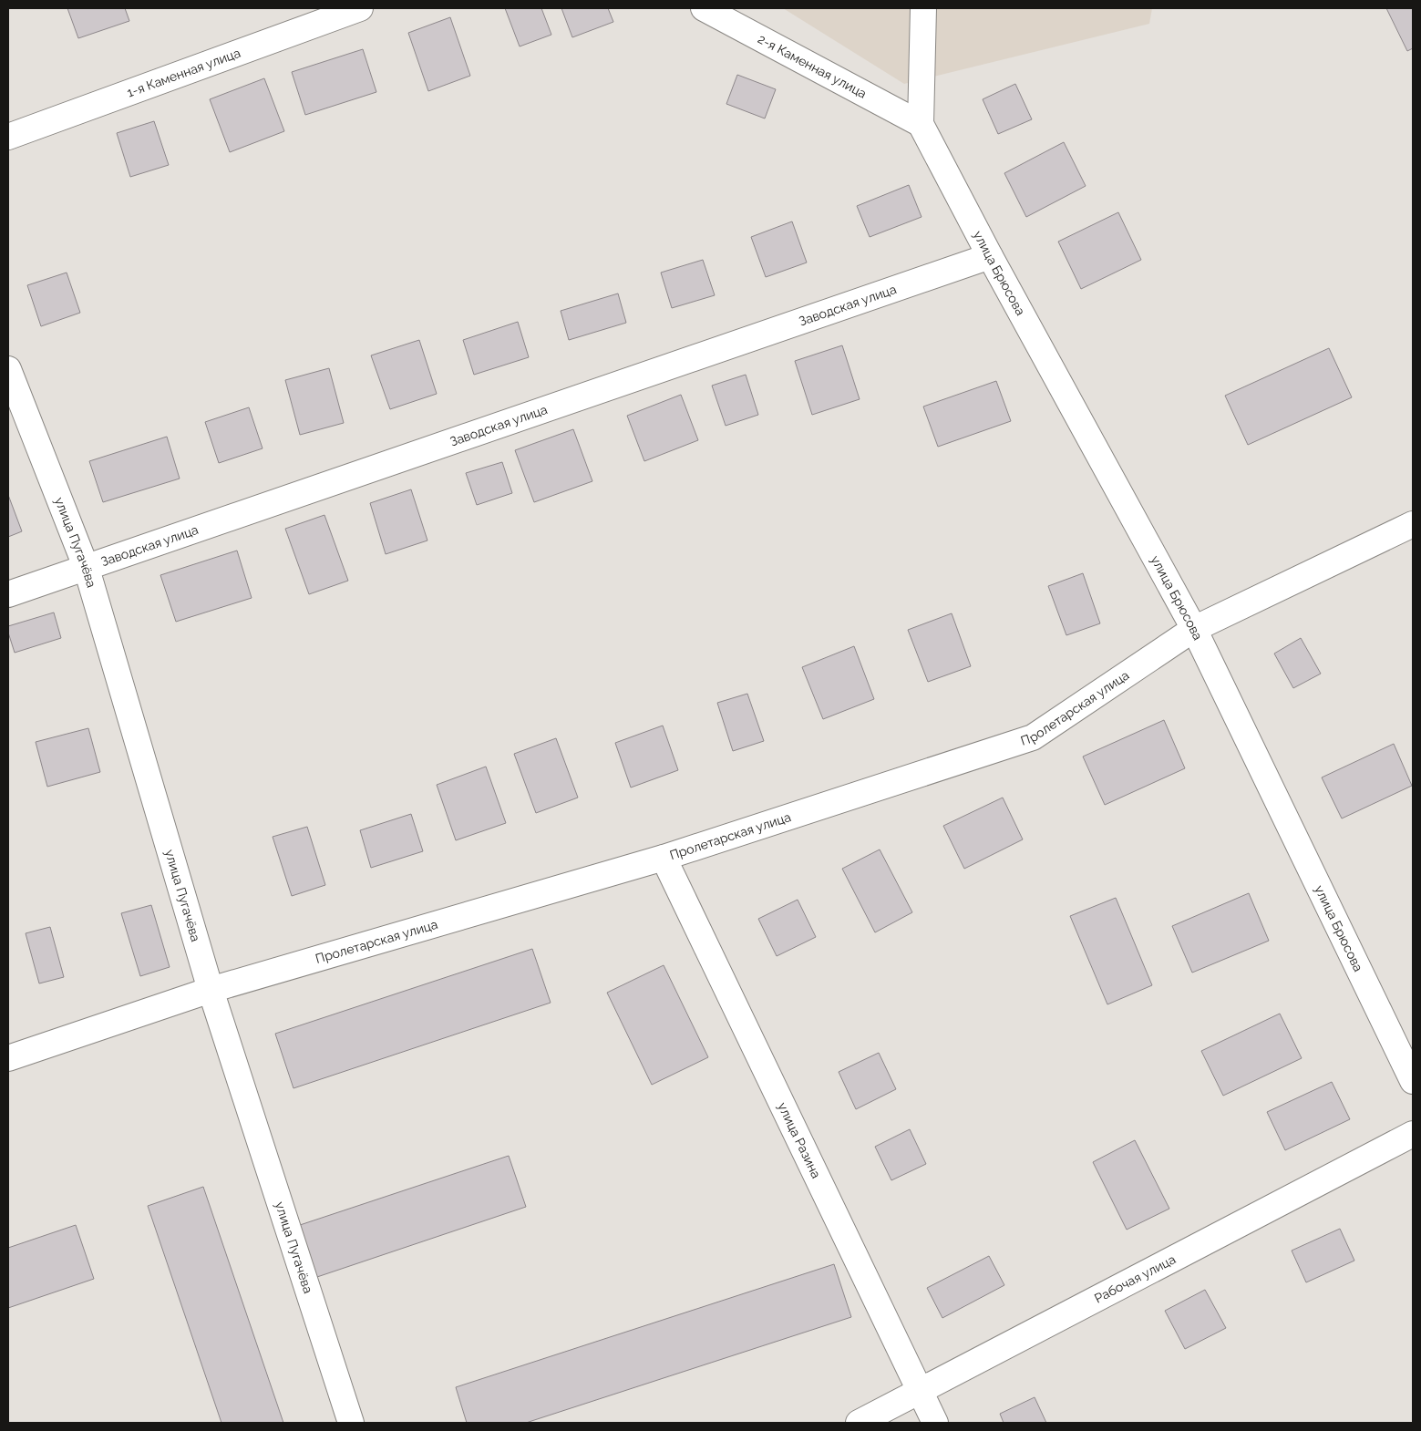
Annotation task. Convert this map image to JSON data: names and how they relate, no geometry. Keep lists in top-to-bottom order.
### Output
{
  "streets": {
    "street": [
      "2-я Каменная улица",
      "1-я Каменная улица",
      "улица Брюсова",
      "Заводская улица",
      "улица Пугачёва",
      "Пролетарская улица",
      "улица Разина",
      "Рабочая улица"
    ]
  },
  "crossings": [
    ["2-я Каменная улица", "улица Брюсова"],
    ["улица Брюсова", "Заводская улица"],
    ["улица Брюсова", "Пролетарская улица"],
    ["Заводская улица", "улица Пугачёва"],
    ["улица Пугачёва", "Пролетарская улица"],
    ["Пролетарская улица", "улица Разина"],
    ["улица Разина", "Рабочая улица"]
  ]
}
